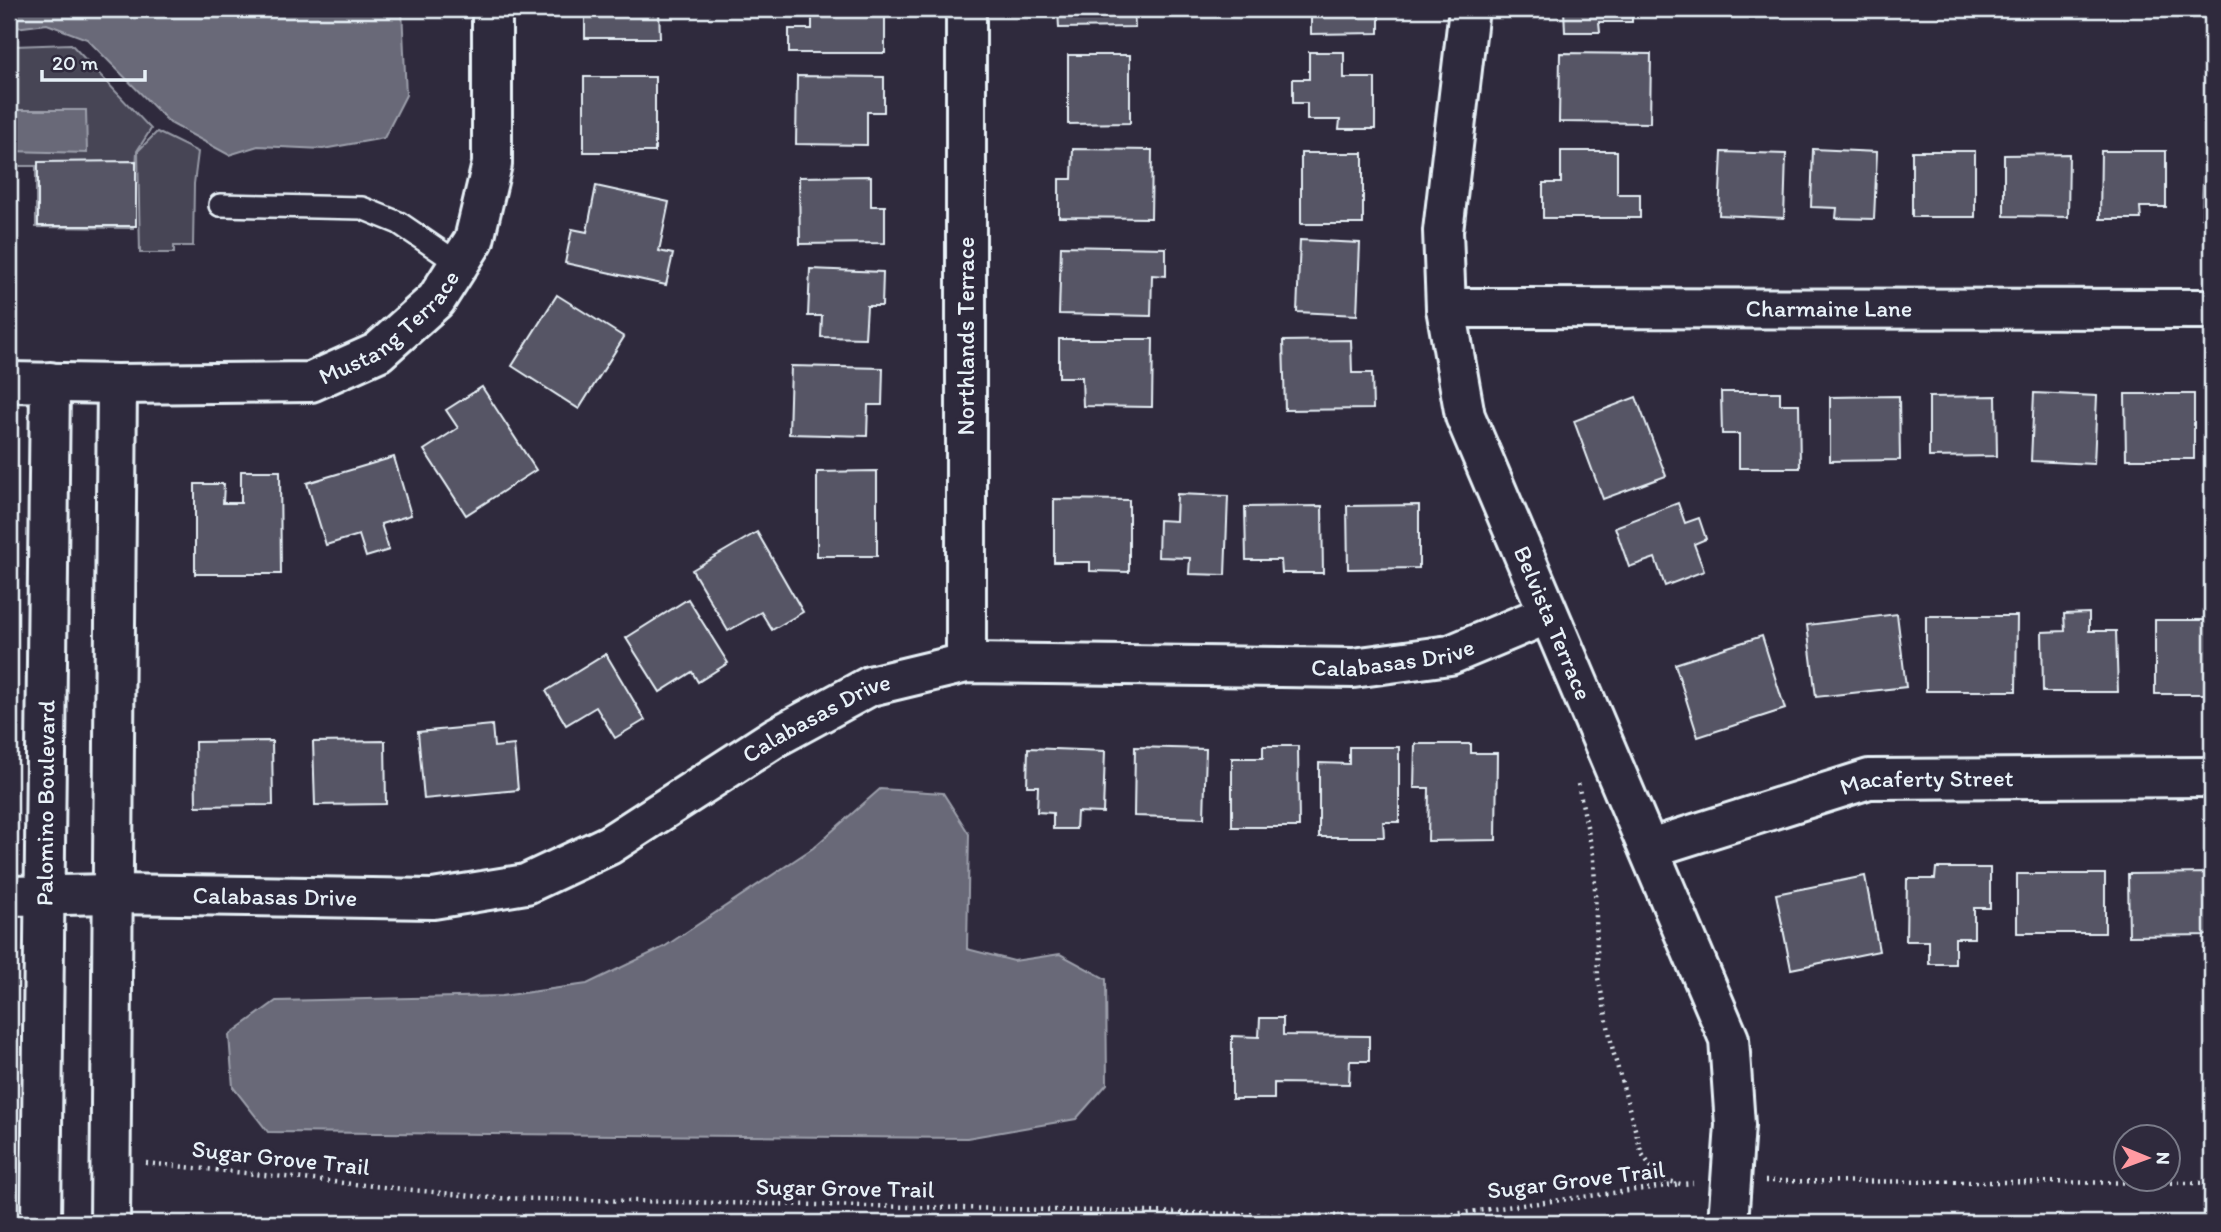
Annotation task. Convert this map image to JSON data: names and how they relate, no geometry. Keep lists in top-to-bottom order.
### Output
{
  "streets": {
    "street": [
      "Charmaine Lane",
      "Mustang Terrace",
      "Northlands Terrace",
      "Belvista Terrace",
      "Calabasas Drive",
      "Macaferty Street",
      "Palomino Boulevard"
    ],
    "path": ["Sugar Grove Trail"]
  },
  "crossings": [
    ["Charmaine Lane", "Belvista Terrace"],
    ["Mustang Terrace", "Palomino Boulevard"],
    ["Northlands Terrace", "Calabasas Drive"],
    ["Belvista Terrace", "Calabasas Drive"],
    ["Belvista Terrace", "Macaferty Street"],
    ["Calabasas Drive", "Palomino Boulevard"]
  ],
  "scale_bar": "20 m",
  "north": "right"
}
